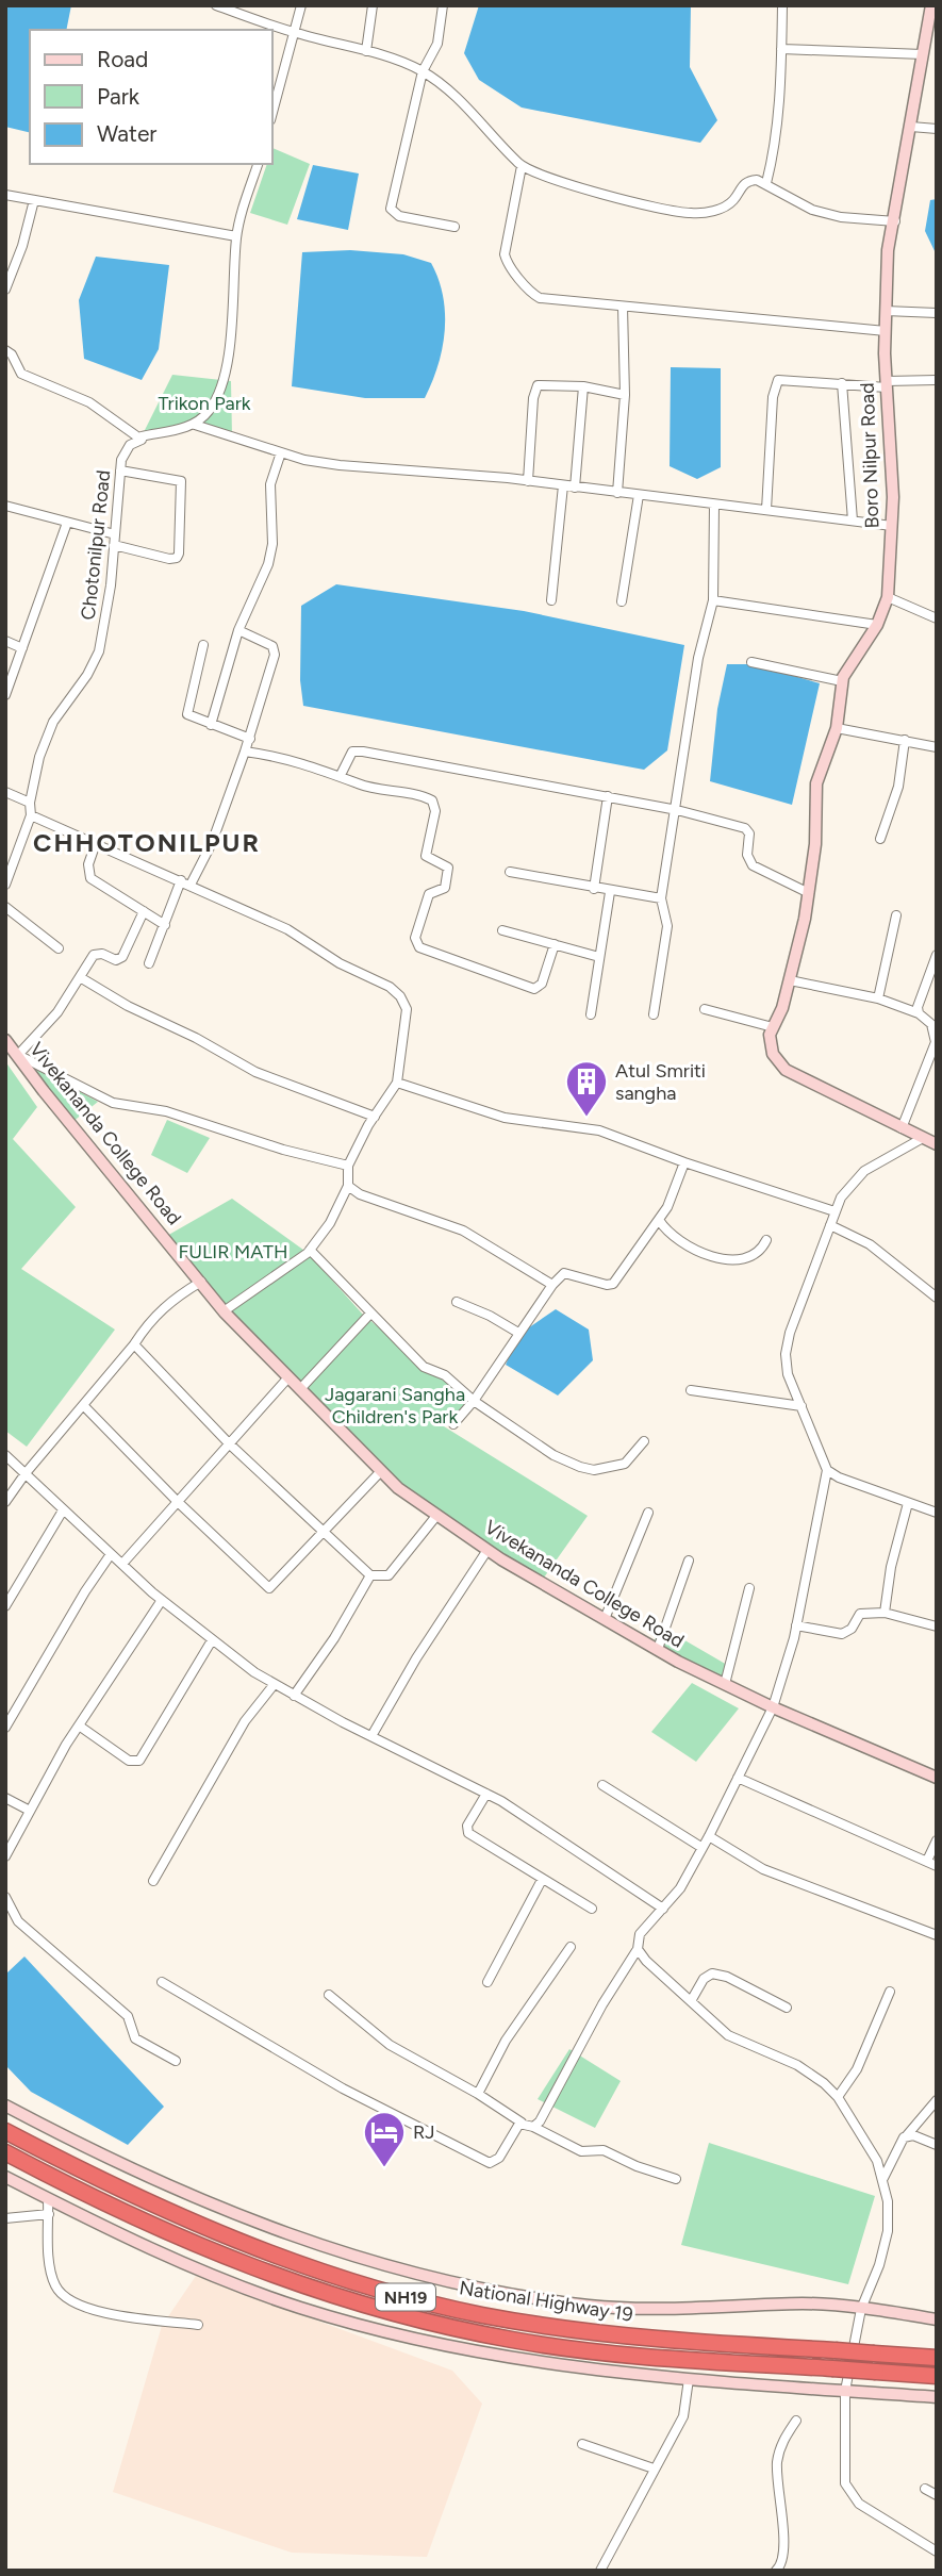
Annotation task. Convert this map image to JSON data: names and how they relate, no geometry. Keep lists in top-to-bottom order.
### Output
{
  "streets": {
    "highway": ["NH19", "National Highway 19"],
    "street": ["Boro Nilpur Road", "Chotonilpur Road", "Vivekananda College Road"]
  },
  "districts": ["CHHOTONILPUR"],
  "parks": ["Trikon Park", "FULIR MATH", "Jagarani Sangha Children's Park"],
  "places": {
    "building": ["Atul Smriti sangha"],
    "hotel": ["RJ"]
  },
  "legend": ["Road", "Park", "Water"]
}
